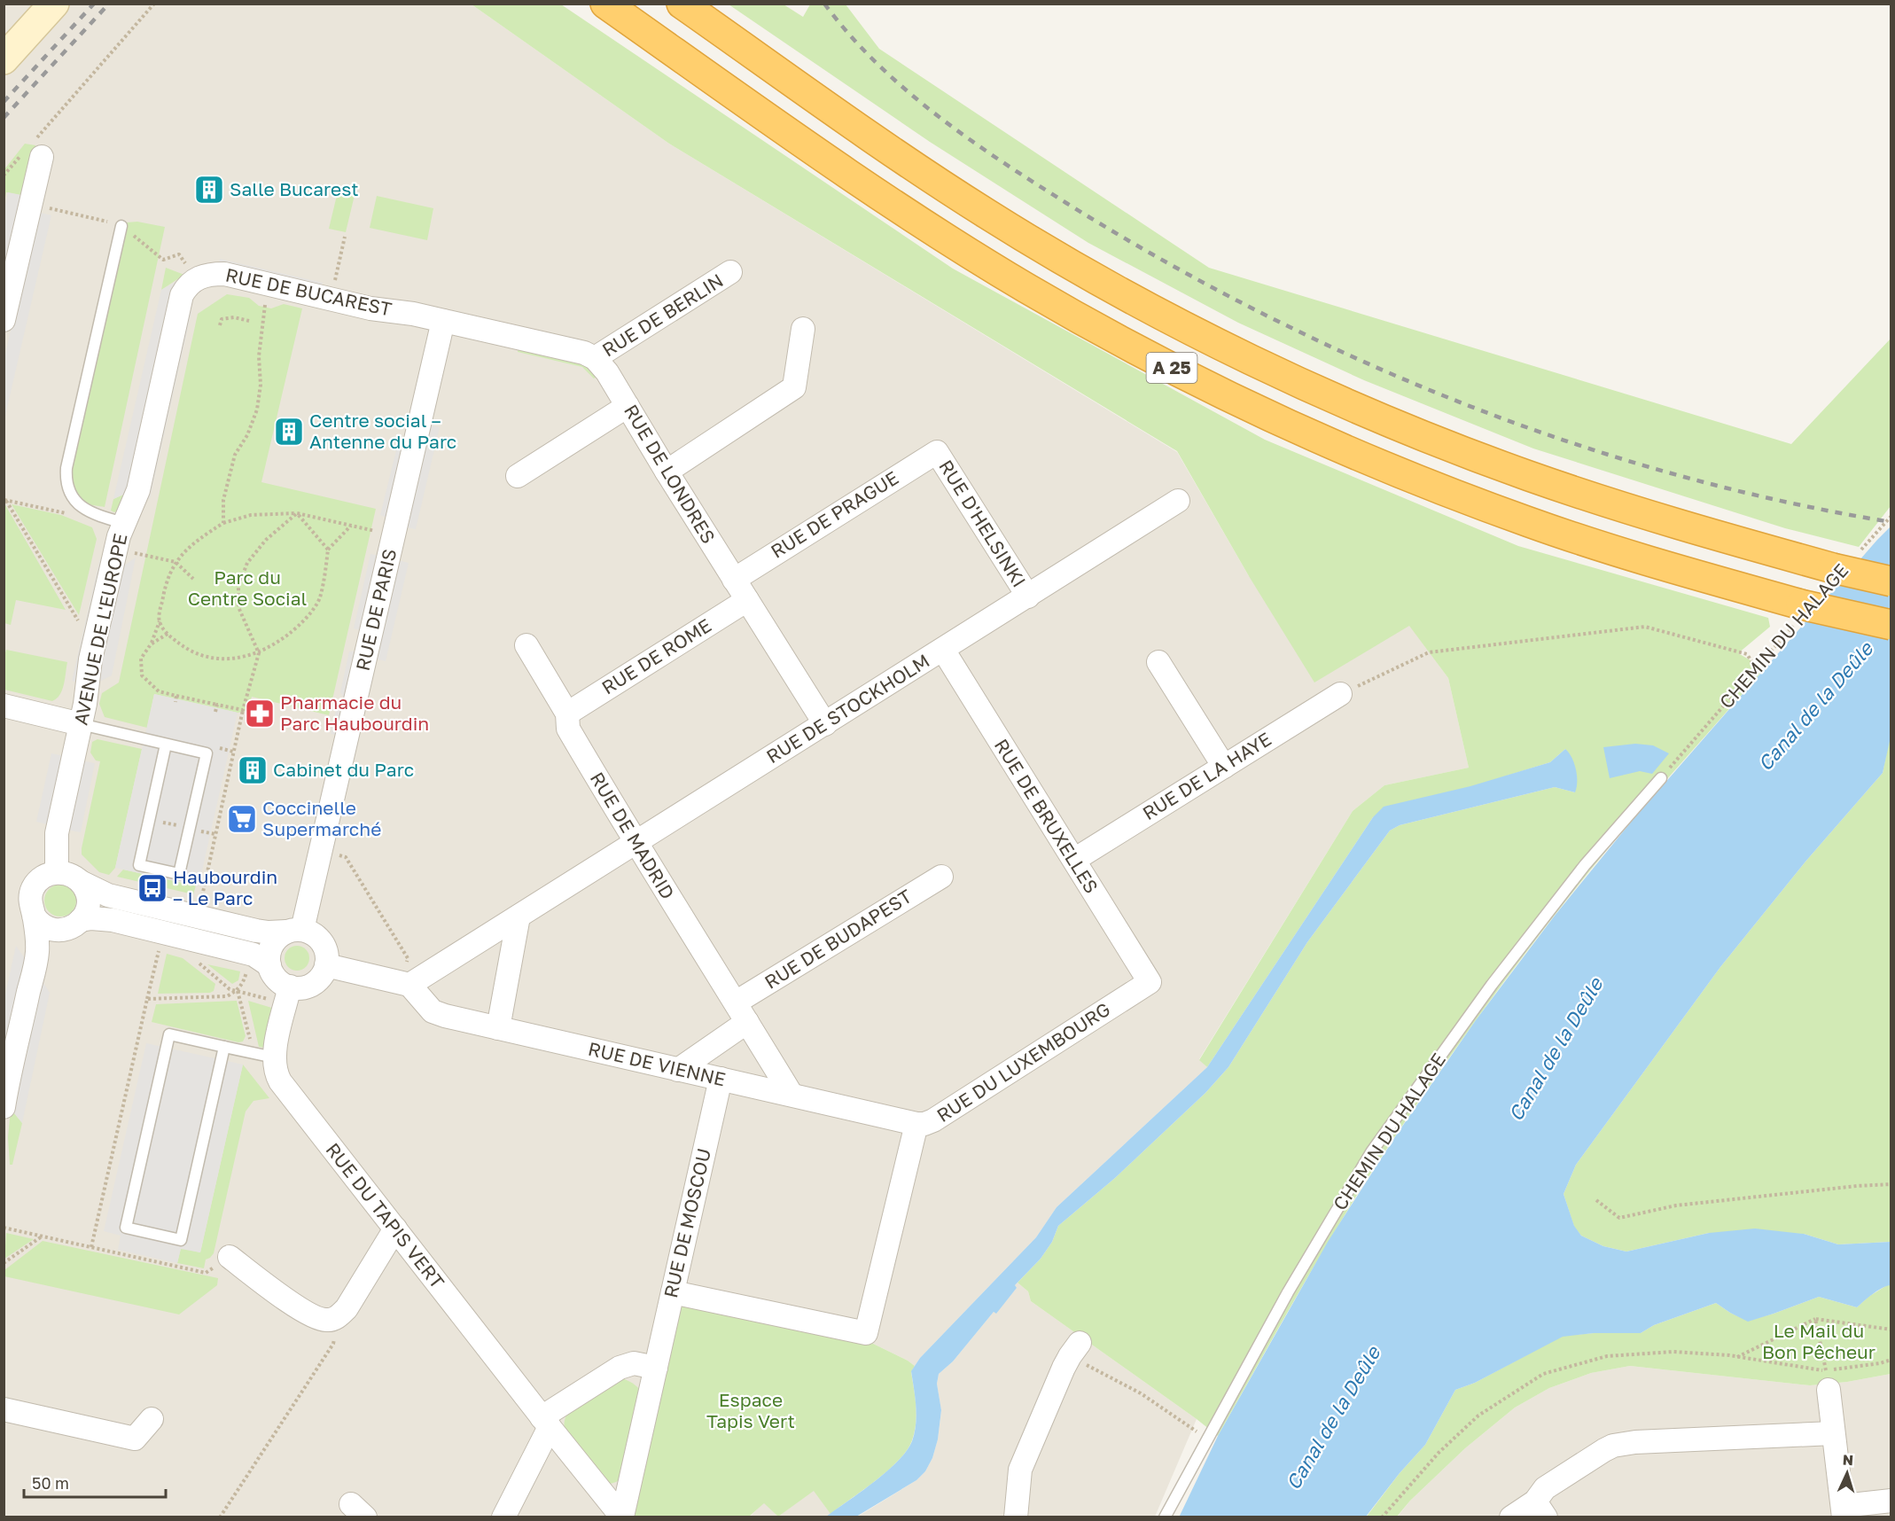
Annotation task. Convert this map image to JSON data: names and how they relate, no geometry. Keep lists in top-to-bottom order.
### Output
{
  "streets": {
    "highway": ["A 25"],
    "street": [
      "RUE DE BUCAREST",
      "RUE DE BERLIN",
      "RUE DE LONDRES",
      "RUE DE PRAGUE",
      "RUE D'HELSINKI",
      "RUE DE PARIS",
      "AVENUE DE L'EUROPE",
      "RUE DE ROME",
      "RUE DE STOCKHOLM",
      "RUE DE LA HAYE",
      "RUE DE BRUXELLES",
      "RUE DE MADRID",
      "RUE DE BUDAPEST",
      "RUE DU LUXEMBOURG",
      "RUE DE VIENNE",
      "RUE DU TAPIS VERT",
      "RUE DE MOSCOU"
    ],
    "lane": ["CHEMIN DU HALAGE"]
  },
  "crossings": [
    ["RUE DE BUCAREST", "RUE DE PARIS"],
    ["RUE DE BUCAREST", "AVENUE DE L'EUROPE"],
    ["RUE DE BERLIN", "RUE DE LONDRES"],
    ["A 25", "CHEMIN DU HALAGE"],
    ["RUE DE LONDRES", "RUE DE PRAGUE"],
    ["RUE DE LONDRES", "RUE DE ROME"],
    ["RUE DE LONDRES", "RUE DE STOCKHOLM"],
    ["RUE DE PRAGUE", "RUE D'HELSINKI"],
    ["RUE D'HELSINKI", "RUE DE STOCKHOLM"],
    ["RUE DE PARIS", "RUE DU TAPIS VERT"],
    ["RUE DE ROME", "RUE DE MADRID"],
    ["RUE DE STOCKHOLM", "RUE DE BRUXELLES"],
    ["RUE DE STOCKHOLM", "RUE DE MADRID"],
    ["RUE DE STOCKHOLM", "RUE DE VIENNE"],
    ["RUE DE LA HAYE", "RUE DE BRUXELLES"],
    ["RUE DE BRUXELLES", "RUE DU LUXEMBOURG"],
    ["RUE DE MADRID", "RUE DE BUDAPEST"],
    ["RUE DE MADRID", "RUE DE VIENNE"],
    ["RUE DU LUXEMBOURG", "RUE DE VIENNE"],
    ["RUE DU LUXEMBOURG", "RUE DE MOSCOU"],
    ["RUE DE VIENNE", "RUE DE MOSCOU"],
    ["RUE DU TAPIS VERT", "RUE DE MOSCOU"]
  ],
  "water": ["Canal de la Deûle"],
  "parks": ["Parc du Centre Social", "Le Mail du Bon Pêcheur", "Espace Tapis Vert"],
  "places": {
    "building": ["Salle Bucarest", "Centre social – Antenne du Parc", "Cabinet du Parc"],
    "pharmacy": ["Pharmacie du Parc Haubourdin"],
    "supermarket": ["Coccinelle Supermarché"],
    "bus stop": ["Haubourdin – Le Parc"]
  },
  "scale_bar": "50 m",
  "north": "top"
}
